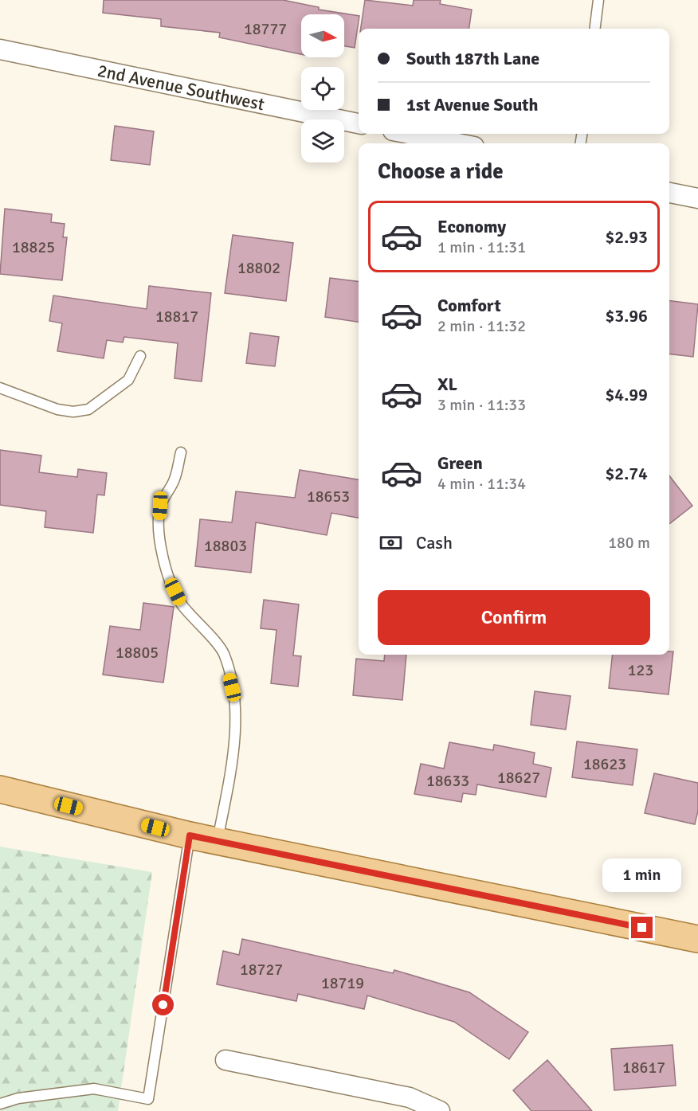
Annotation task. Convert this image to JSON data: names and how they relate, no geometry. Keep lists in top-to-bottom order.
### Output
{
  "streets": {
    "street": ["2nd Avenue Southwest"]
  },
  "house_numbers": [
    "18777",
    "18825",
    "18802",
    "18817",
    "18653",
    "18803",
    "18805",
    "123",
    "18623",
    "18627",
    "18633",
    "18727",
    "18719",
    "18617"
  ],
  "north": "right",
  "page": {
    "banner": ["South 187th Lane", "1st Avenue South"],
    "heading": "Choose a ride",
    "list": [
      {
        "name": "Economy",
        "note": "1 min · 11:31",
        "value": "$2.93"
      },
      {
        "name": "Comfort",
        "note": "2 min · 11:32",
        "value": "$3.96"
      },
      {
        "name": "XL",
        "note": "3 min · 11:33",
        "value": "$4.99"
      },
      {
        "name": "Green",
        "note": "4 min · 11:34",
        "value": "$2.74"
      }
    ],
    "pay": ["Cash", "180 m"],
    "buttons": "Confirm",
    "bubble": "1 min"
  }
}
